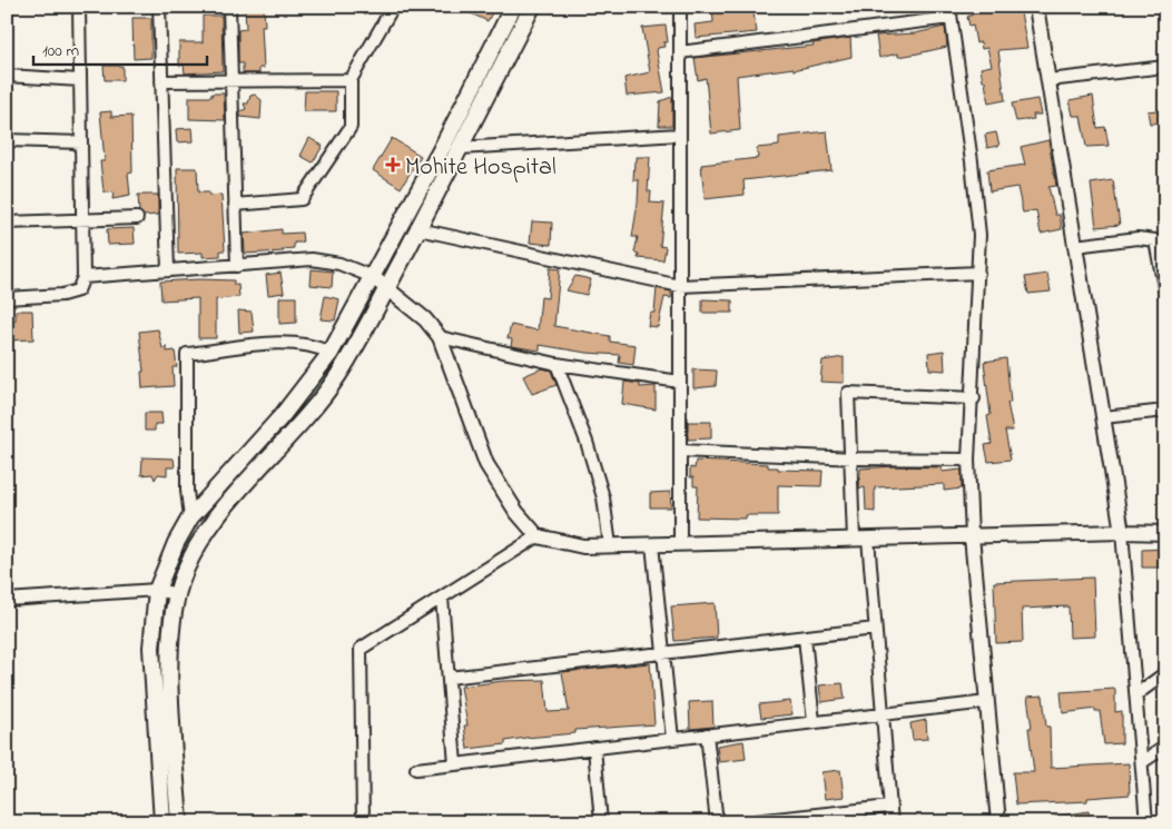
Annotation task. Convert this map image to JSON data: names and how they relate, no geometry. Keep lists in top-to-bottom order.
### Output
{
  "places": {
    "health": ["Mohite Hospital"]
  },
  "scale_bar": "100 m"
}
